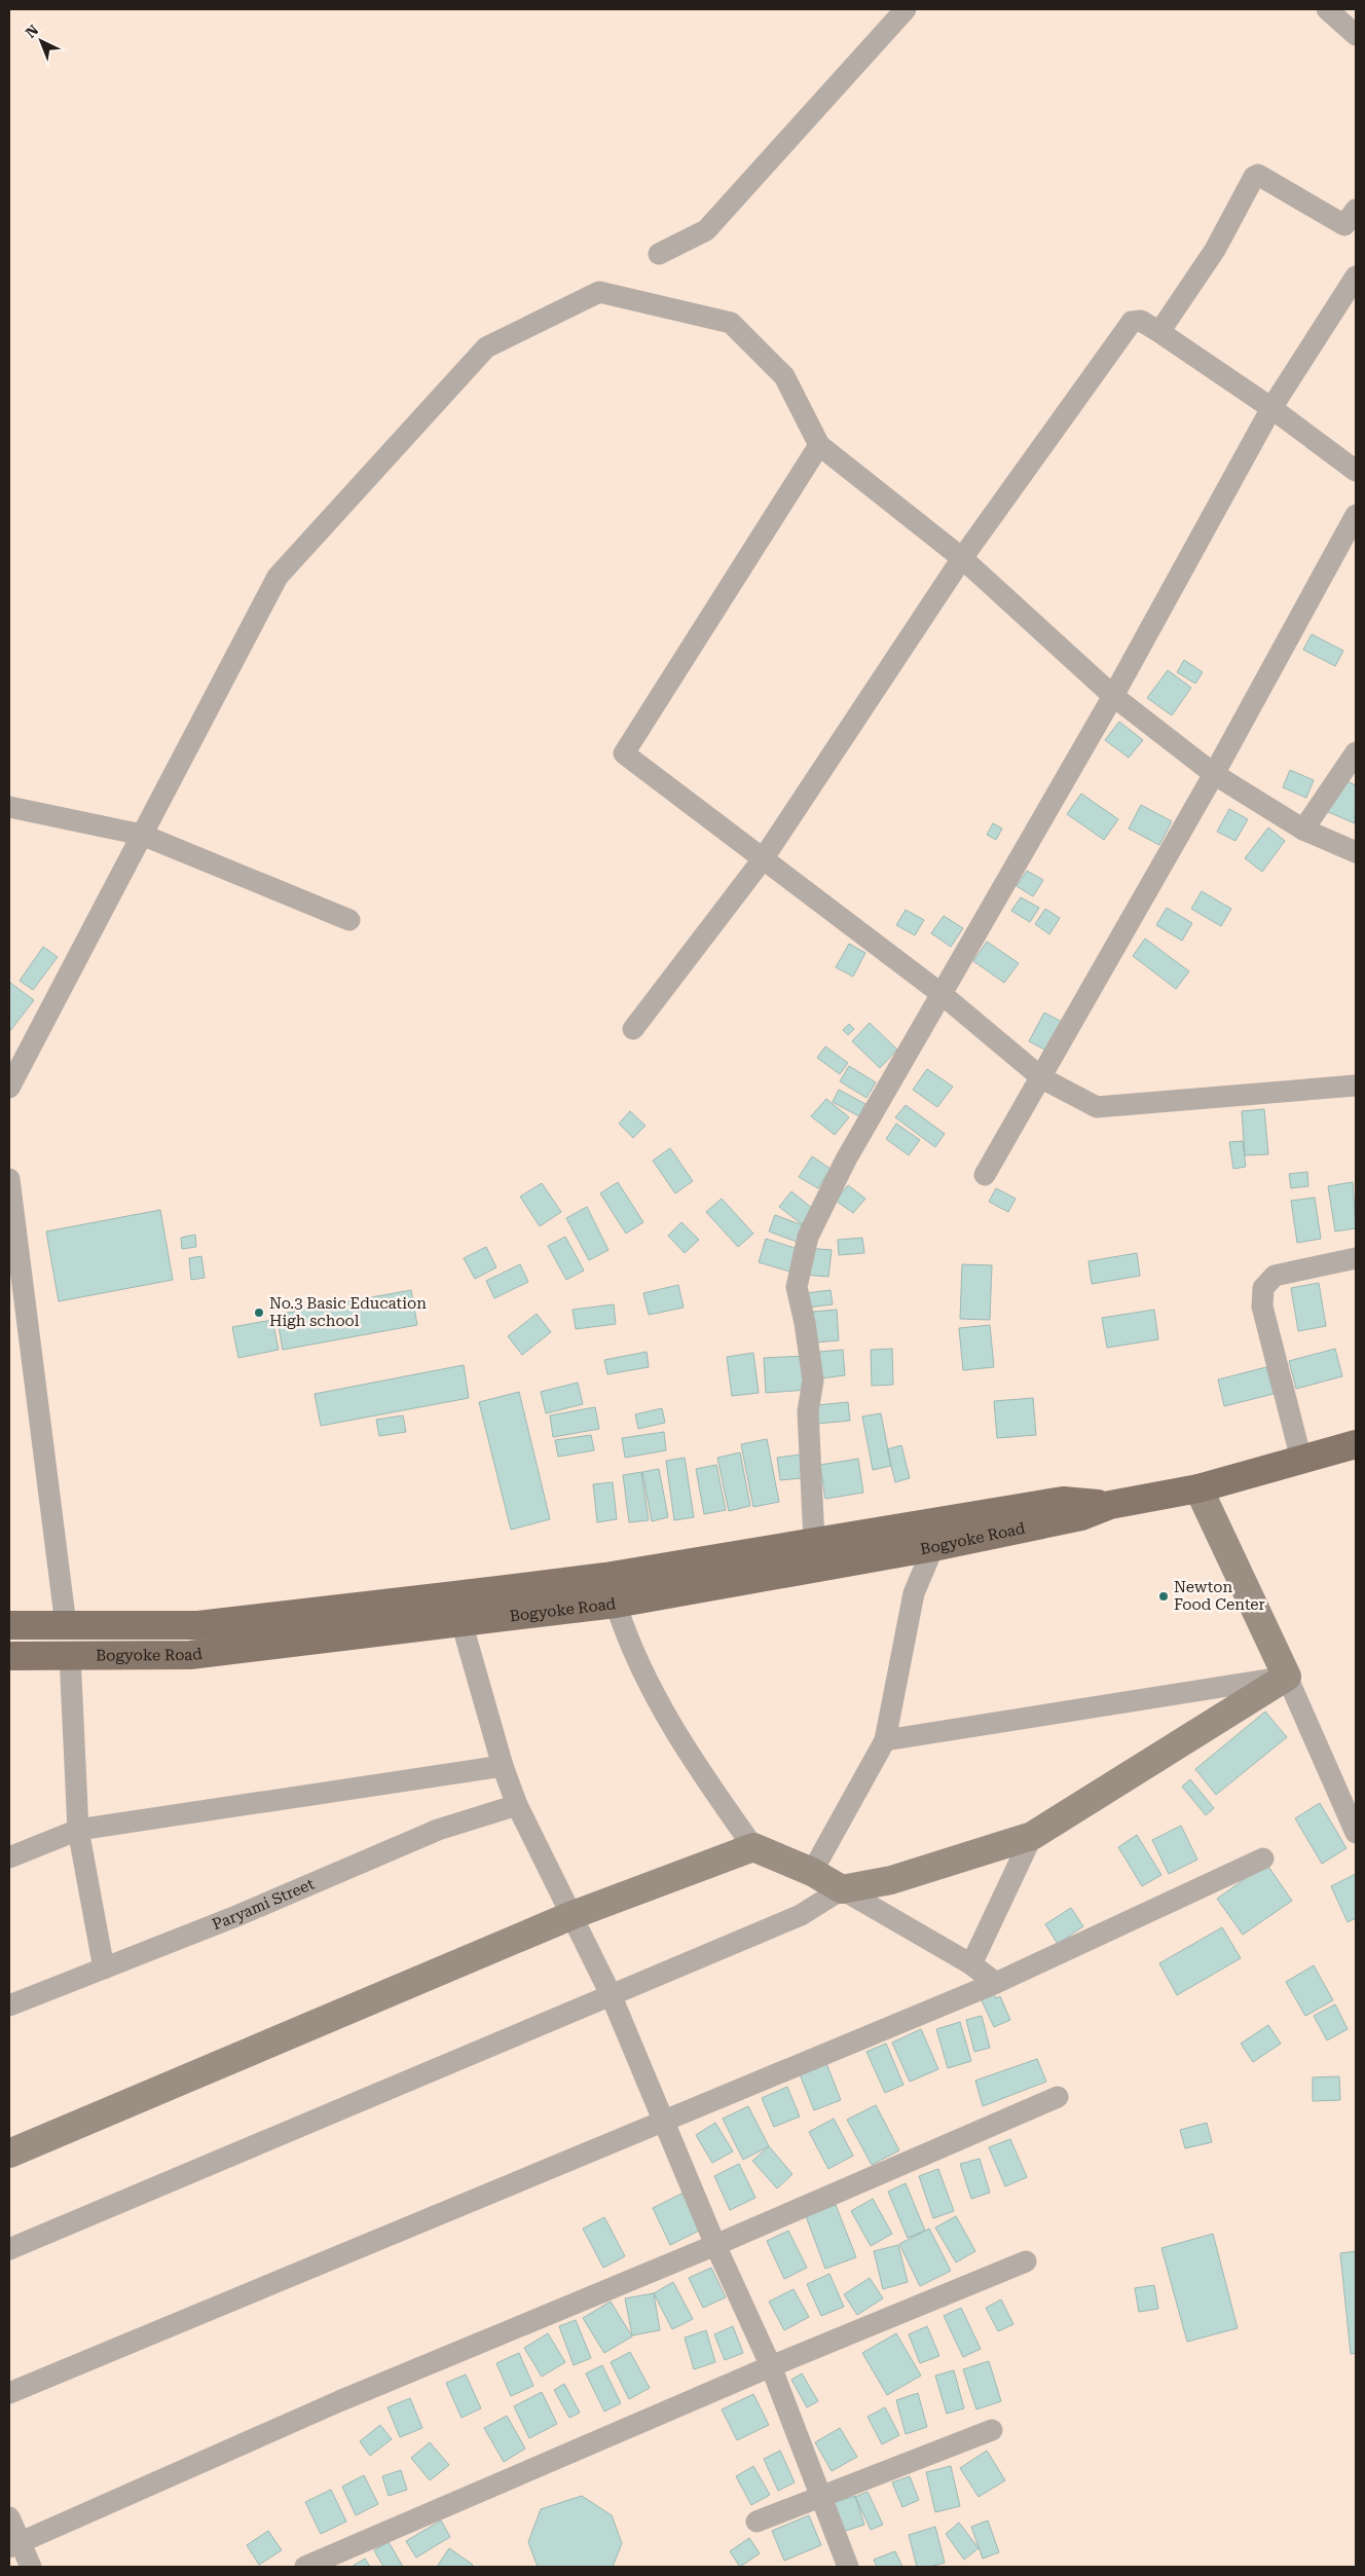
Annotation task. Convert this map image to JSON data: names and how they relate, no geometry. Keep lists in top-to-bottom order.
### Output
{
  "streets": {
    "main road": ["Bogyoke Road"],
    "street": ["Paryami Street"]
  },
  "places": ["No.3 Basic Education High school", "Newton Food Center"],
  "north": "top left"
}
